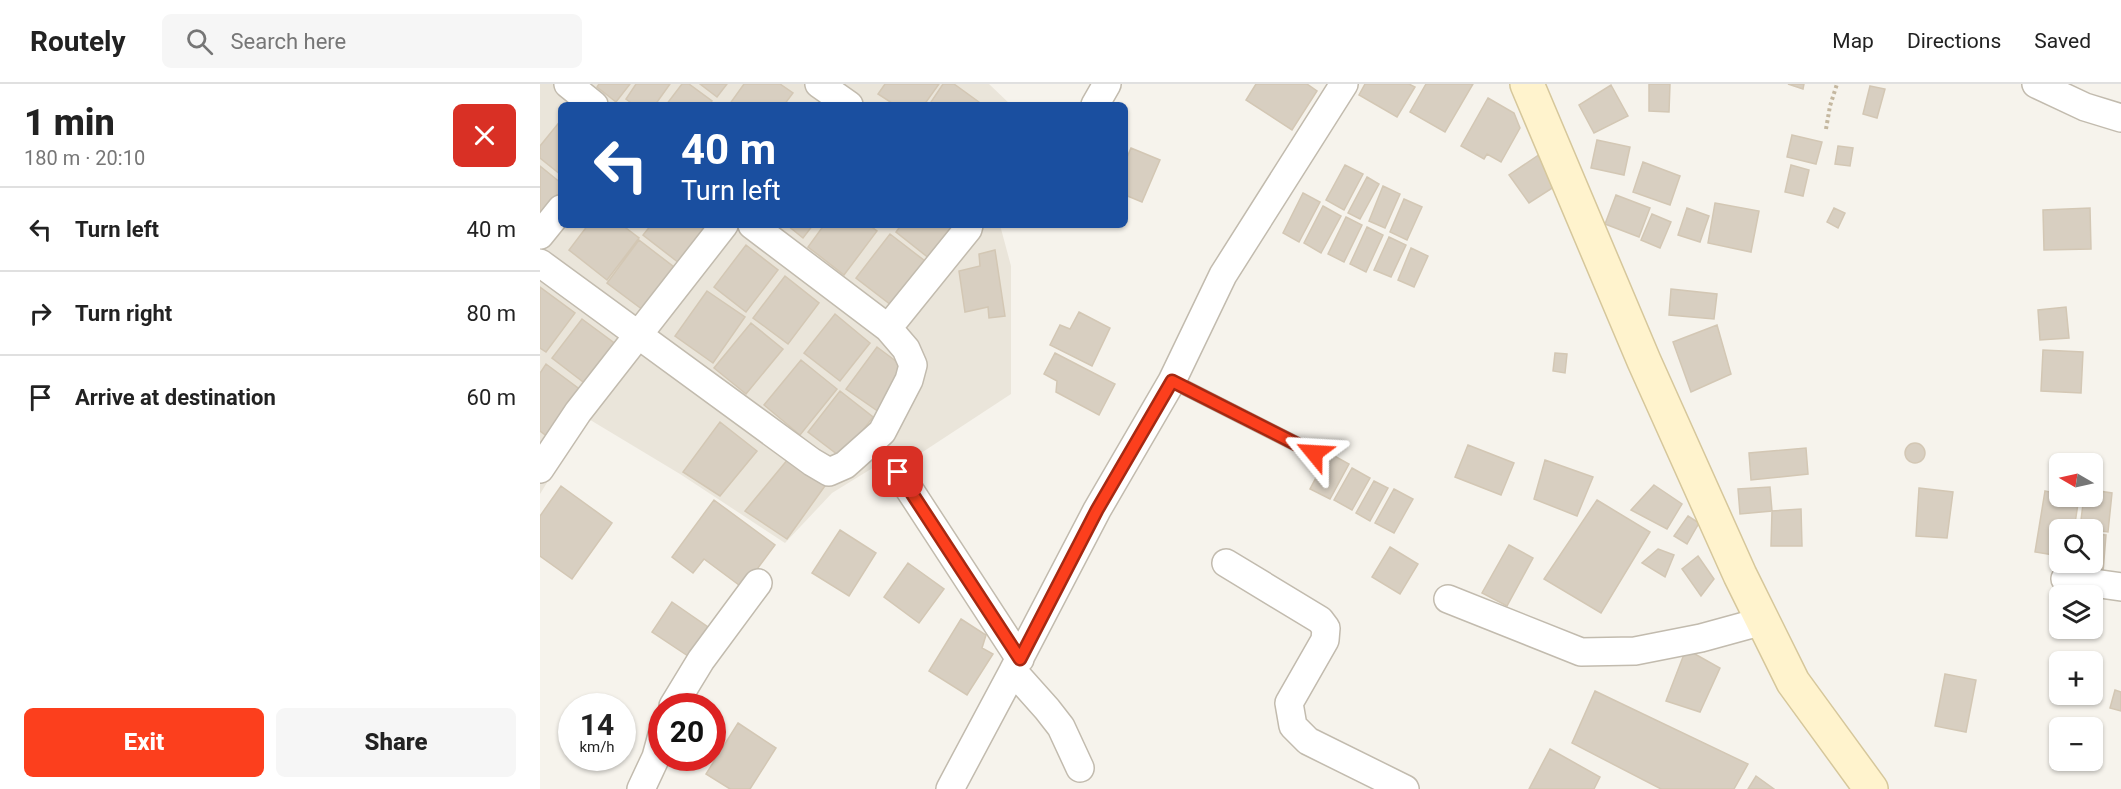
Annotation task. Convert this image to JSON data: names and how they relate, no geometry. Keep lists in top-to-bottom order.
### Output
{
  "north": "left",
  "page": {
    "header": "Routely",
    "search": "Search here",
    "nav": ["Map", "Directions", "Saved"],
    "heading": ["1 min", "180 m · 20:10"],
    "turn": ["40 m", "Turn left"],
    "list": [
      {
        "name": "Turn left",
        "value": "40 m"
      },
      {
        "name": "Turn right",
        "value": "80 m"
      },
      {
        "name": "Arrive at destination",
        "value": "60 m"
      }
    ],
    "map_buttons": ["+", "−"],
    "speed": "14 km/h",
    "limit": "20",
    "buttons": ["Exit", "Share"]
  }
}
